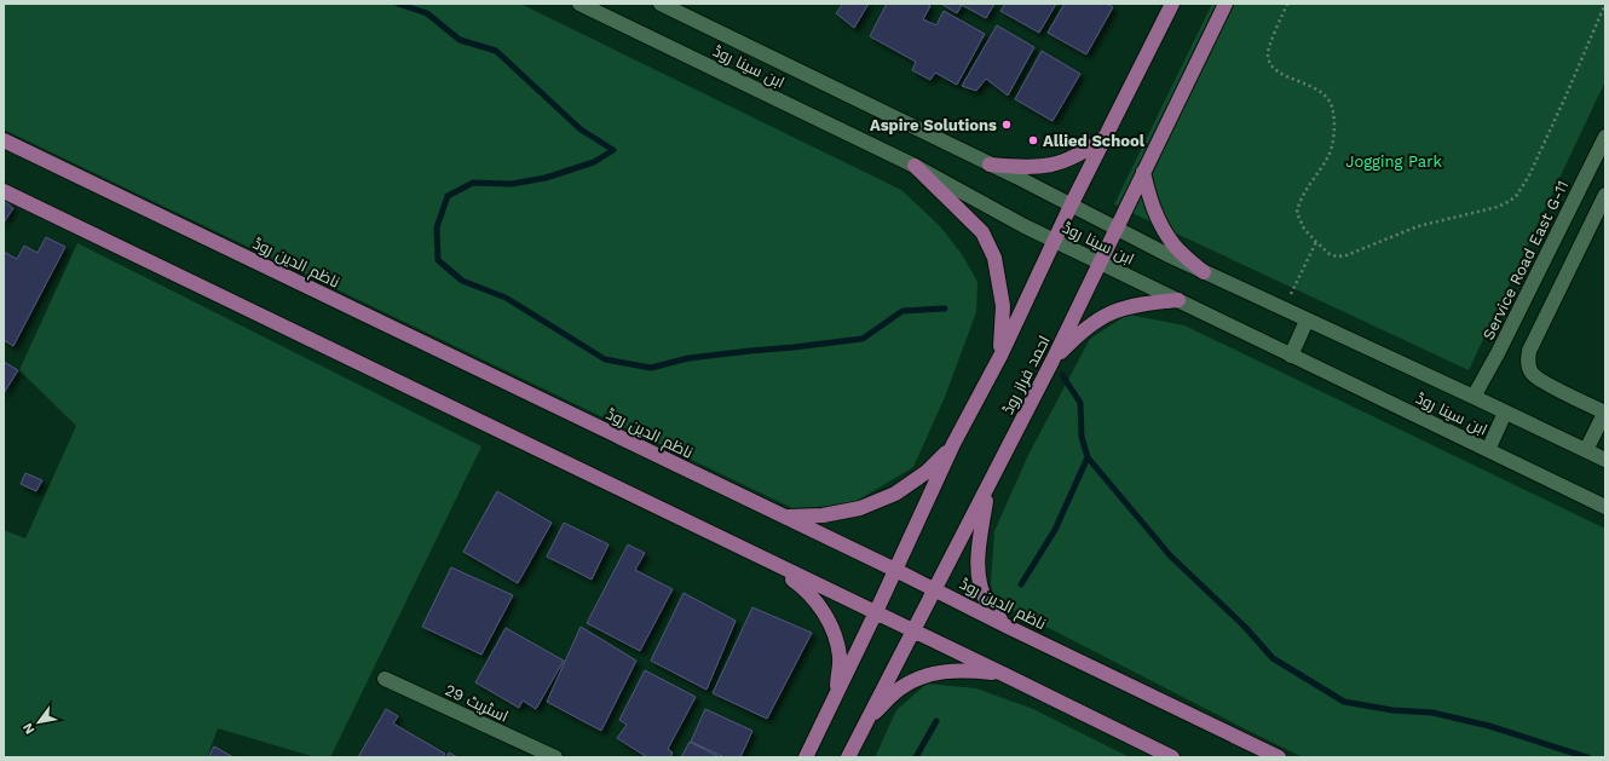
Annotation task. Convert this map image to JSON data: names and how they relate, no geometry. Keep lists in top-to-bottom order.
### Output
{
  "streets": {
    "main road": [
      "ابن سینا روڈ",
      "Service Road East G-11",
      "ناظم الدین روڈ",
      "احمد فراز روڈ",
      "اسٹریٹ 29"
    ]
  },
  "crossings": [
    ["ابن سینا روڈ", "Service Road East G-11"],
    ["ابن سینا روڈ", "احمد فراز روڈ"],
    ["ناظم الدین روڈ", "احمد فراز روڈ"]
  ],
  "parks": ["Jogging Park"],
  "places": ["Aspire Solutions", "Allied School"],
  "north": "bottom left"
}
